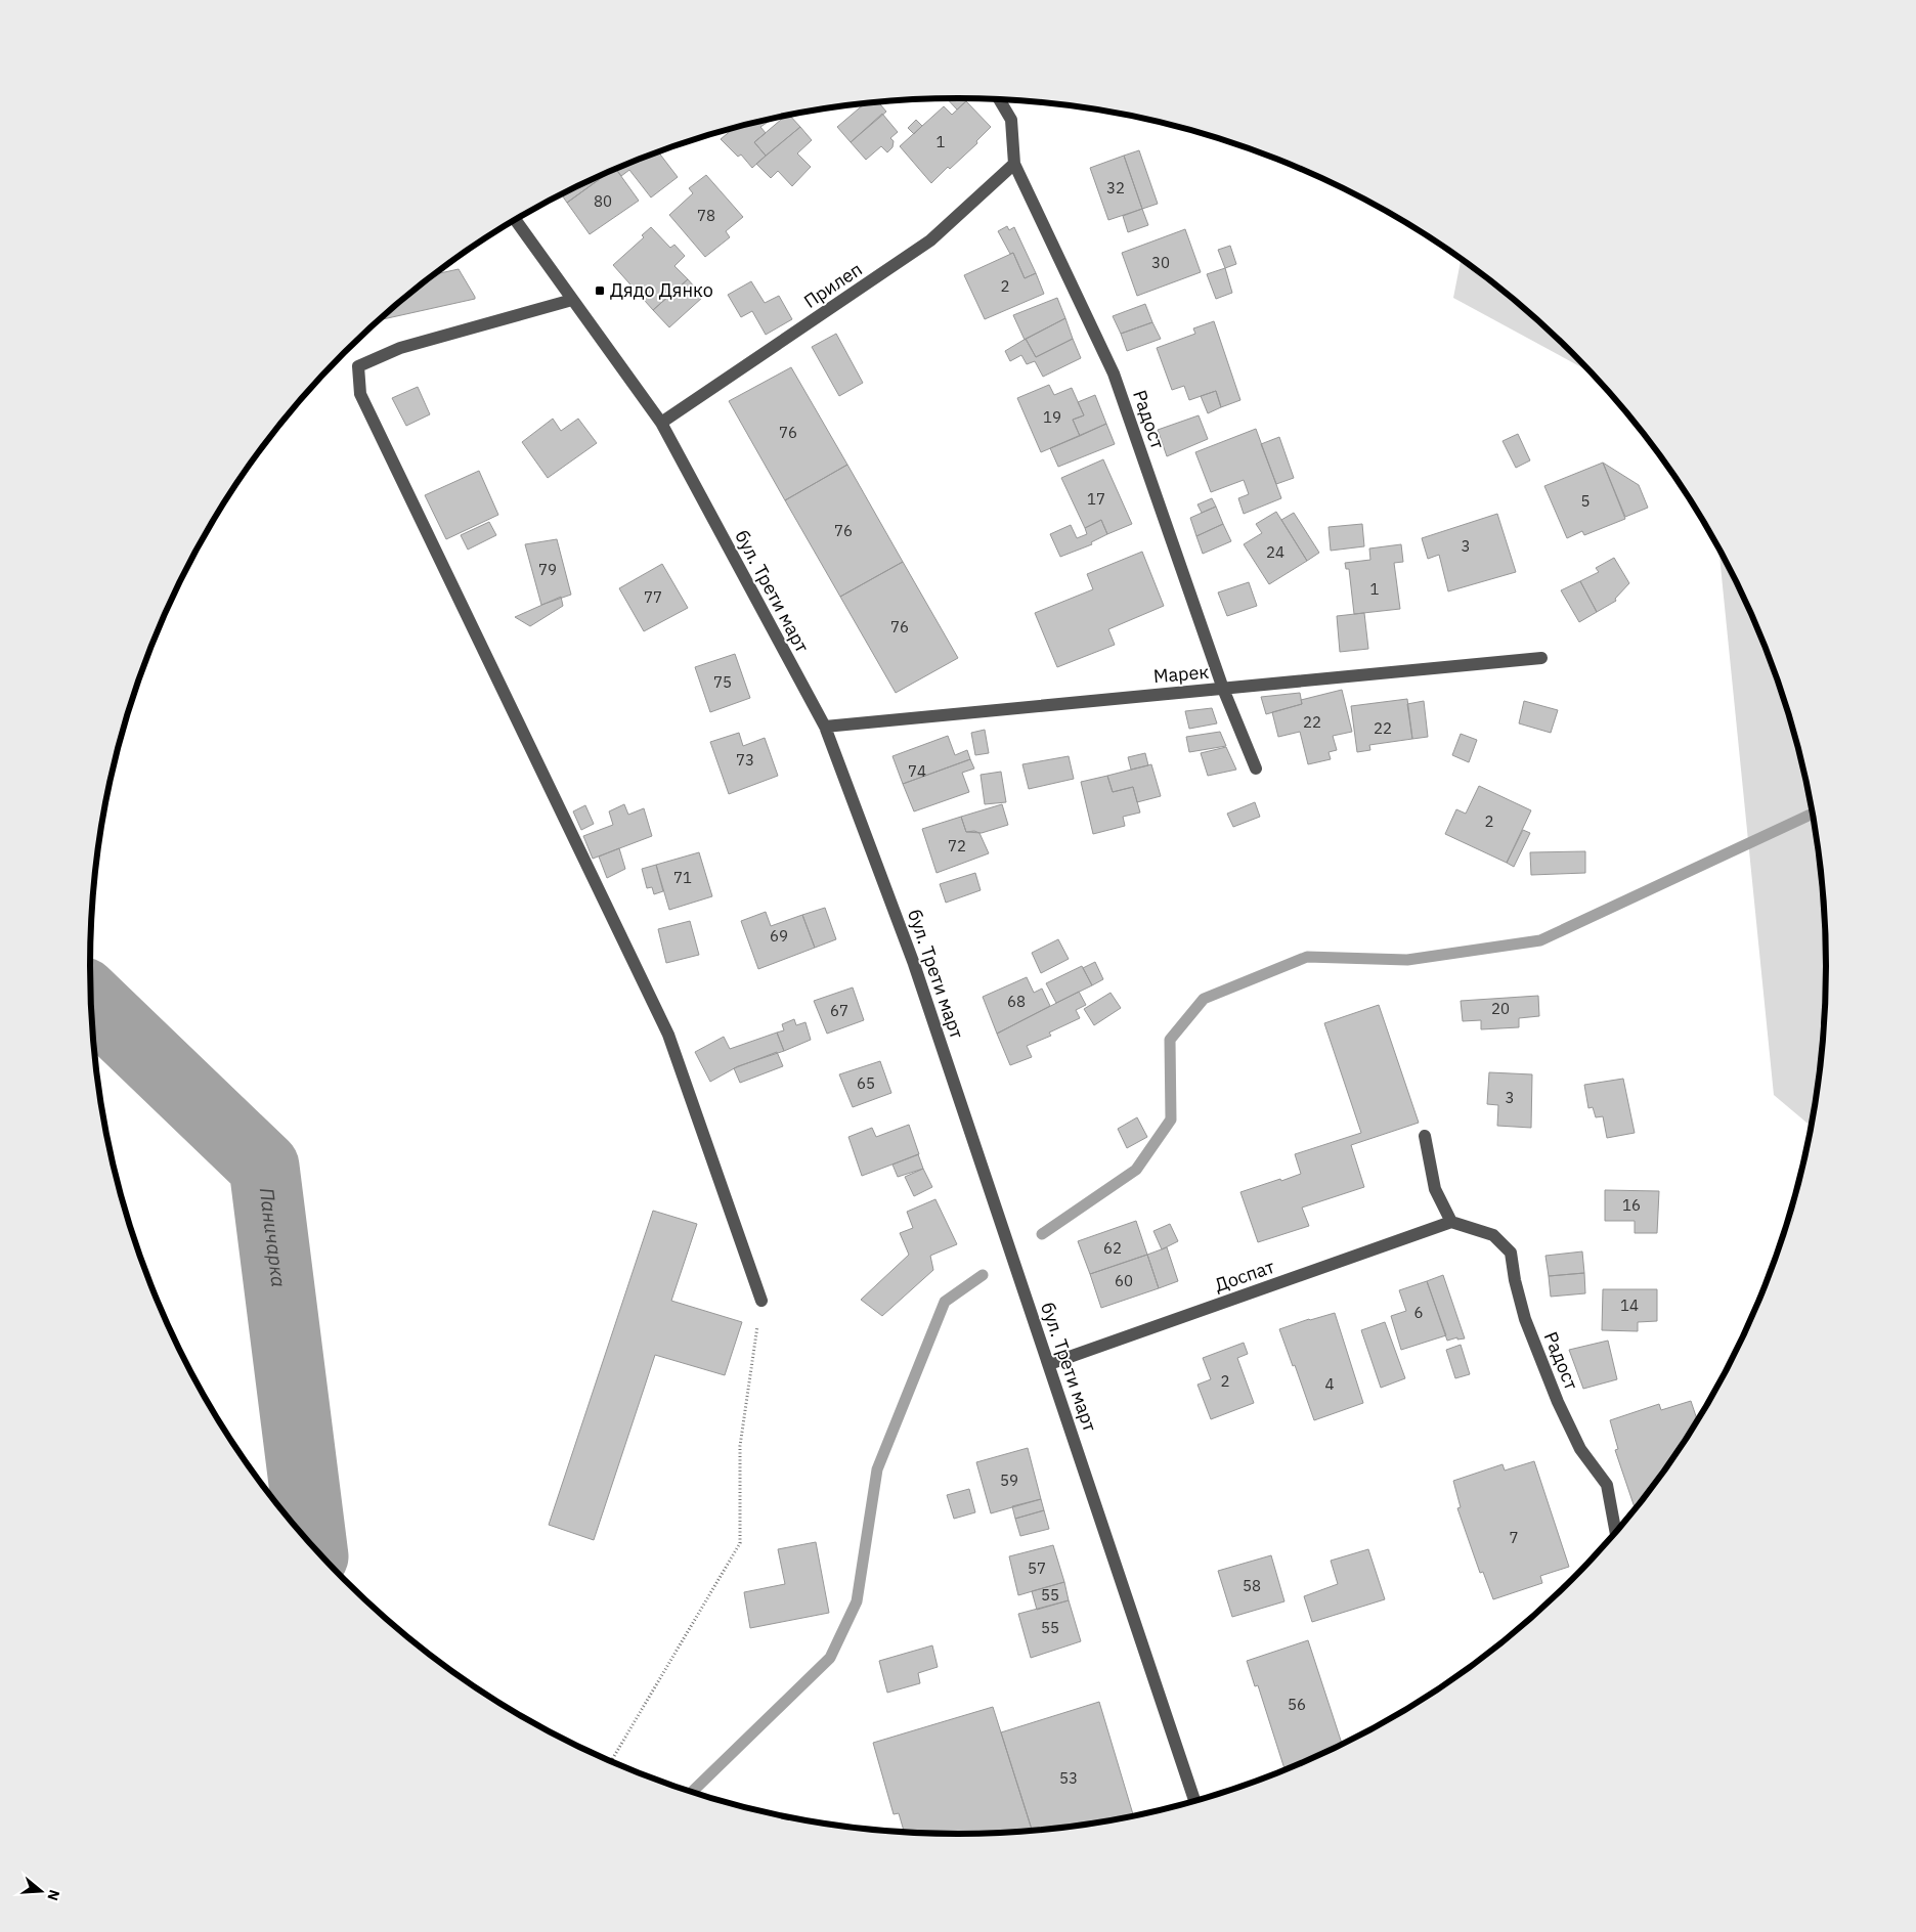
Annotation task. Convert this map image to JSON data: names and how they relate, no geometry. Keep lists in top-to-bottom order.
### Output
{
  "streets": {
    "street": [
      "Прилеп",
      "Радост",
      "бул. Трети март",
      "Марек",
      "Доспат"
    ]
  },
  "crossings": [
    ["Прилеп", "Радост"],
    ["Прилеп", "бул. Трети март"],
    ["Радост", "Марек"],
    ["Радост", "Доспат"],
    ["бул. Трети март", "Марек"],
    ["бул. Трети март", "Доспат"]
  ],
  "water": ["Паничарка"],
  "places": {
    "transit": ["Дядо Дянко"]
  },
  "house_numbers": [
    "1",
    "32",
    "80",
    "78",
    "30",
    "2",
    "19",
    "76",
    "17",
    "5",
    "76",
    "3",
    "24",
    "79",
    "1",
    "77",
    "76",
    "75",
    "22",
    "22",
    "73",
    "74",
    "2",
    "72",
    "71",
    "69",
    "68",
    "20",
    "67",
    "65",
    "3",
    "16",
    "62",
    "60",
    "14",
    "6",
    "2",
    "4",
    "59",
    "7",
    "57",
    "58",
    "55",
    "55",
    "56",
    "53"
  ],
  "north": "right"
}
